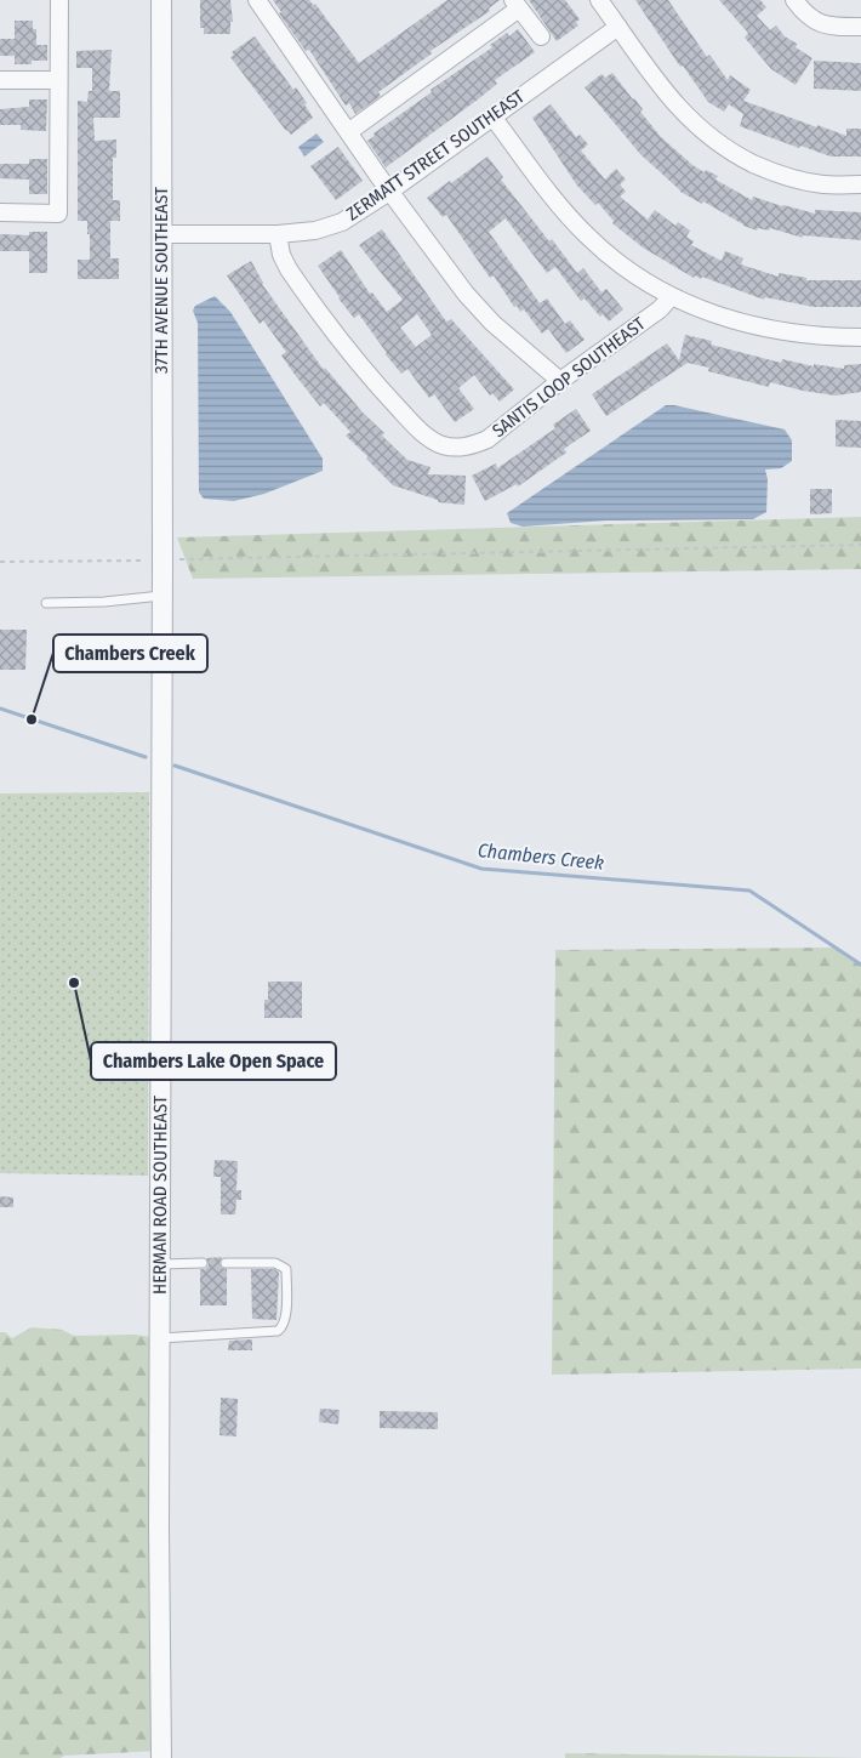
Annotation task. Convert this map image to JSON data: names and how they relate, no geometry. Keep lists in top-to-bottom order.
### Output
{
  "streets": {
    "street": [
      "ZERMATT STREET SOUTHEAST",
      "37TH AVENUE SOUTHEAST",
      "SANTIS LOOP SOUTHEAST",
      "HERMAN ROAD SOUTHEAST"
    ]
  },
  "crossings": [
    ["ZERMATT STREET SOUTHEAST", "37TH AVENUE SOUTHEAST"],
    ["ZERMATT STREET SOUTHEAST", "SANTIS LOOP SOUTHEAST"],
    ["37TH AVENUE SOUTHEAST", "HERMAN ROAD SOUTHEAST"]
  ],
  "water": ["Chambers Creek"],
  "places": ["Chambers Creek", "Chambers Lake Open Space"]
}
